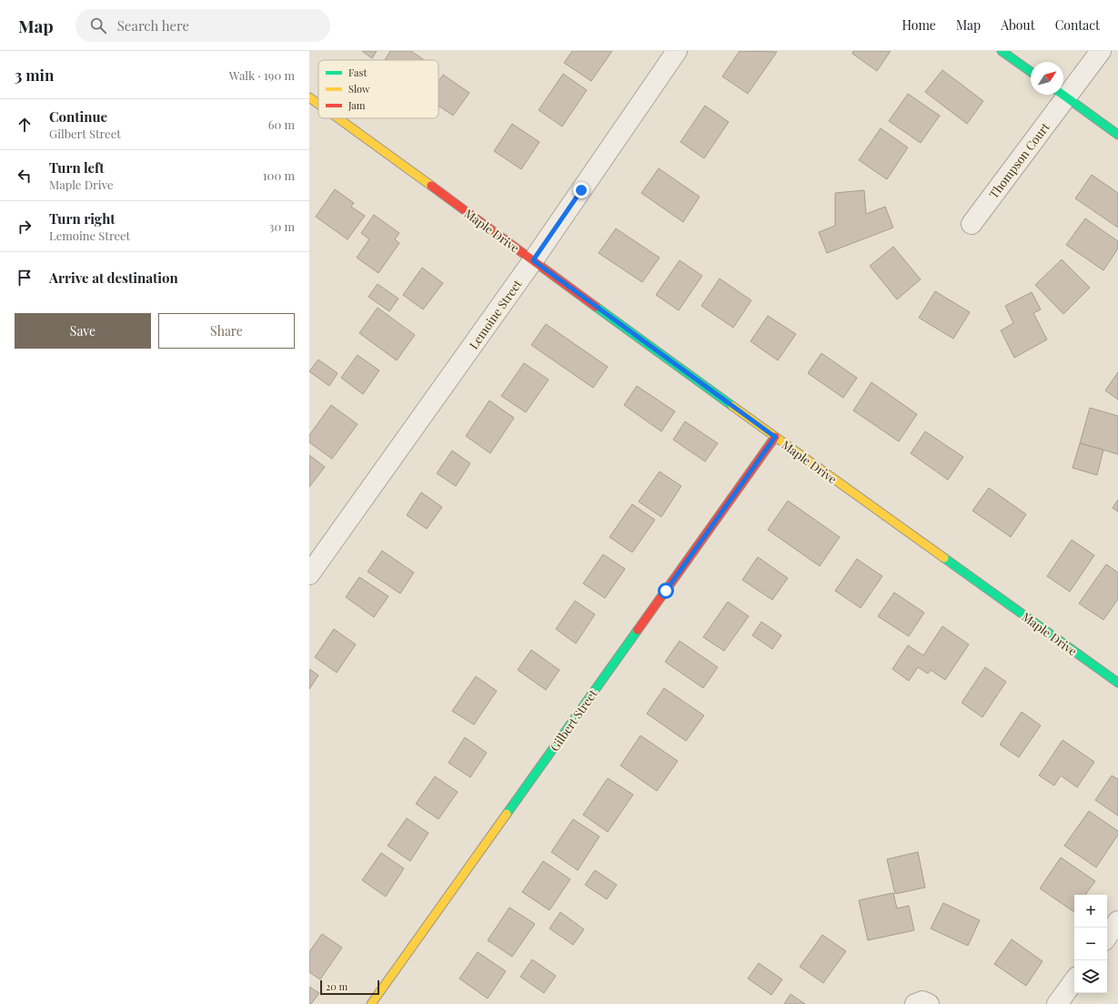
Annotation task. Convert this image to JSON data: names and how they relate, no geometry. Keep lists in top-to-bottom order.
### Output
{
  "streets": {
    "street": [
      "Thompson Court",
      "Maple Drive",
      "Lemoine Street",
      "Gilbert Street"
    ]
  },
  "crossings": [
    ["Maple Drive", "Lemoine Street"],
    ["Maple Drive", "Gilbert Street"]
  ],
  "legend": ["Fast", "Slow", "Jam"],
  "scale_bar": "20 m",
  "north": "top right",
  "page": {
    "header": "Map",
    "search": "Search here",
    "nav": [
      "Home",
      "Map",
      "About",
      "Contact"
    ],
    "heading": ["3 min", "Walk · 190 m"],
    "list": [
      ["Continue", "Gilbert Street", "60 m"],
      ["Turn left", "Maple Drive", "100 m"],
      ["Turn right", "Lemoine Street", "30 m"],
      "Arrive at destination"
    ],
    "buttons": ["Save", "Share"],
    "map_buttons": ["+", "−"],
    "scale": "20 m"
  }
}
